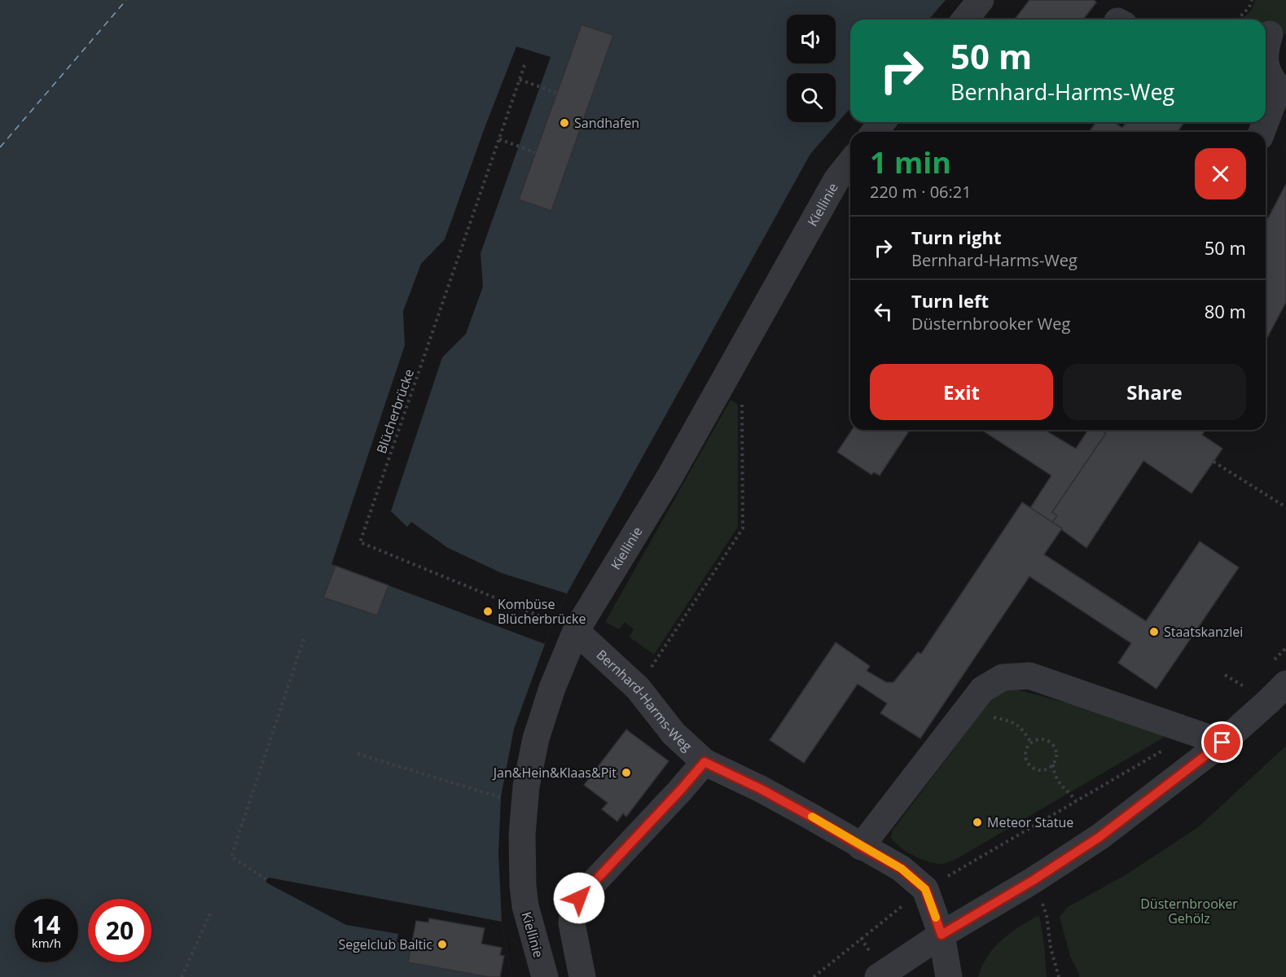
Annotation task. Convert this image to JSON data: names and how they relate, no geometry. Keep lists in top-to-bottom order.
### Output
{
  "streets": {
    "street": ["Kiellinie", "Bernhard-Harms-Weg"],
    "path": ["Blücherbrücke"]
  },
  "crossings": [
    ["Kiellinie", "Blücherbrücke"],
    ["Kiellinie", "Bernhard-Harms-Weg"],
    ["Blücherbrücke", "Bernhard-Harms-Weg"]
  ],
  "parks": ["Düsternbrooker Gehölz"],
  "places": [
    "Sandhafen",
    "Kombüse Blücherbrücke",
    "Staatskanzlei",
    "Jan&Hein&Klaas&Pit",
    "Meteor Statue",
    "Segelclub Baltic"
  ],
  "page": {
    "turn": ["50 m", "Bernhard-Harms-Weg"],
    "heading": ["1 min", "220 m · 06:21"],
    "list": [
      {
        "name": "Turn right",
        "note": "Bernhard-Harms-Weg",
        "value": "50 m"
      },
      {
        "name": "Turn left",
        "note": "Düsternbrooker Weg",
        "value": "80 m"
      }
    ],
    "buttons": ["Exit", "Share"],
    "speed": "14 km/h",
    "limit": "20"
  }
}
